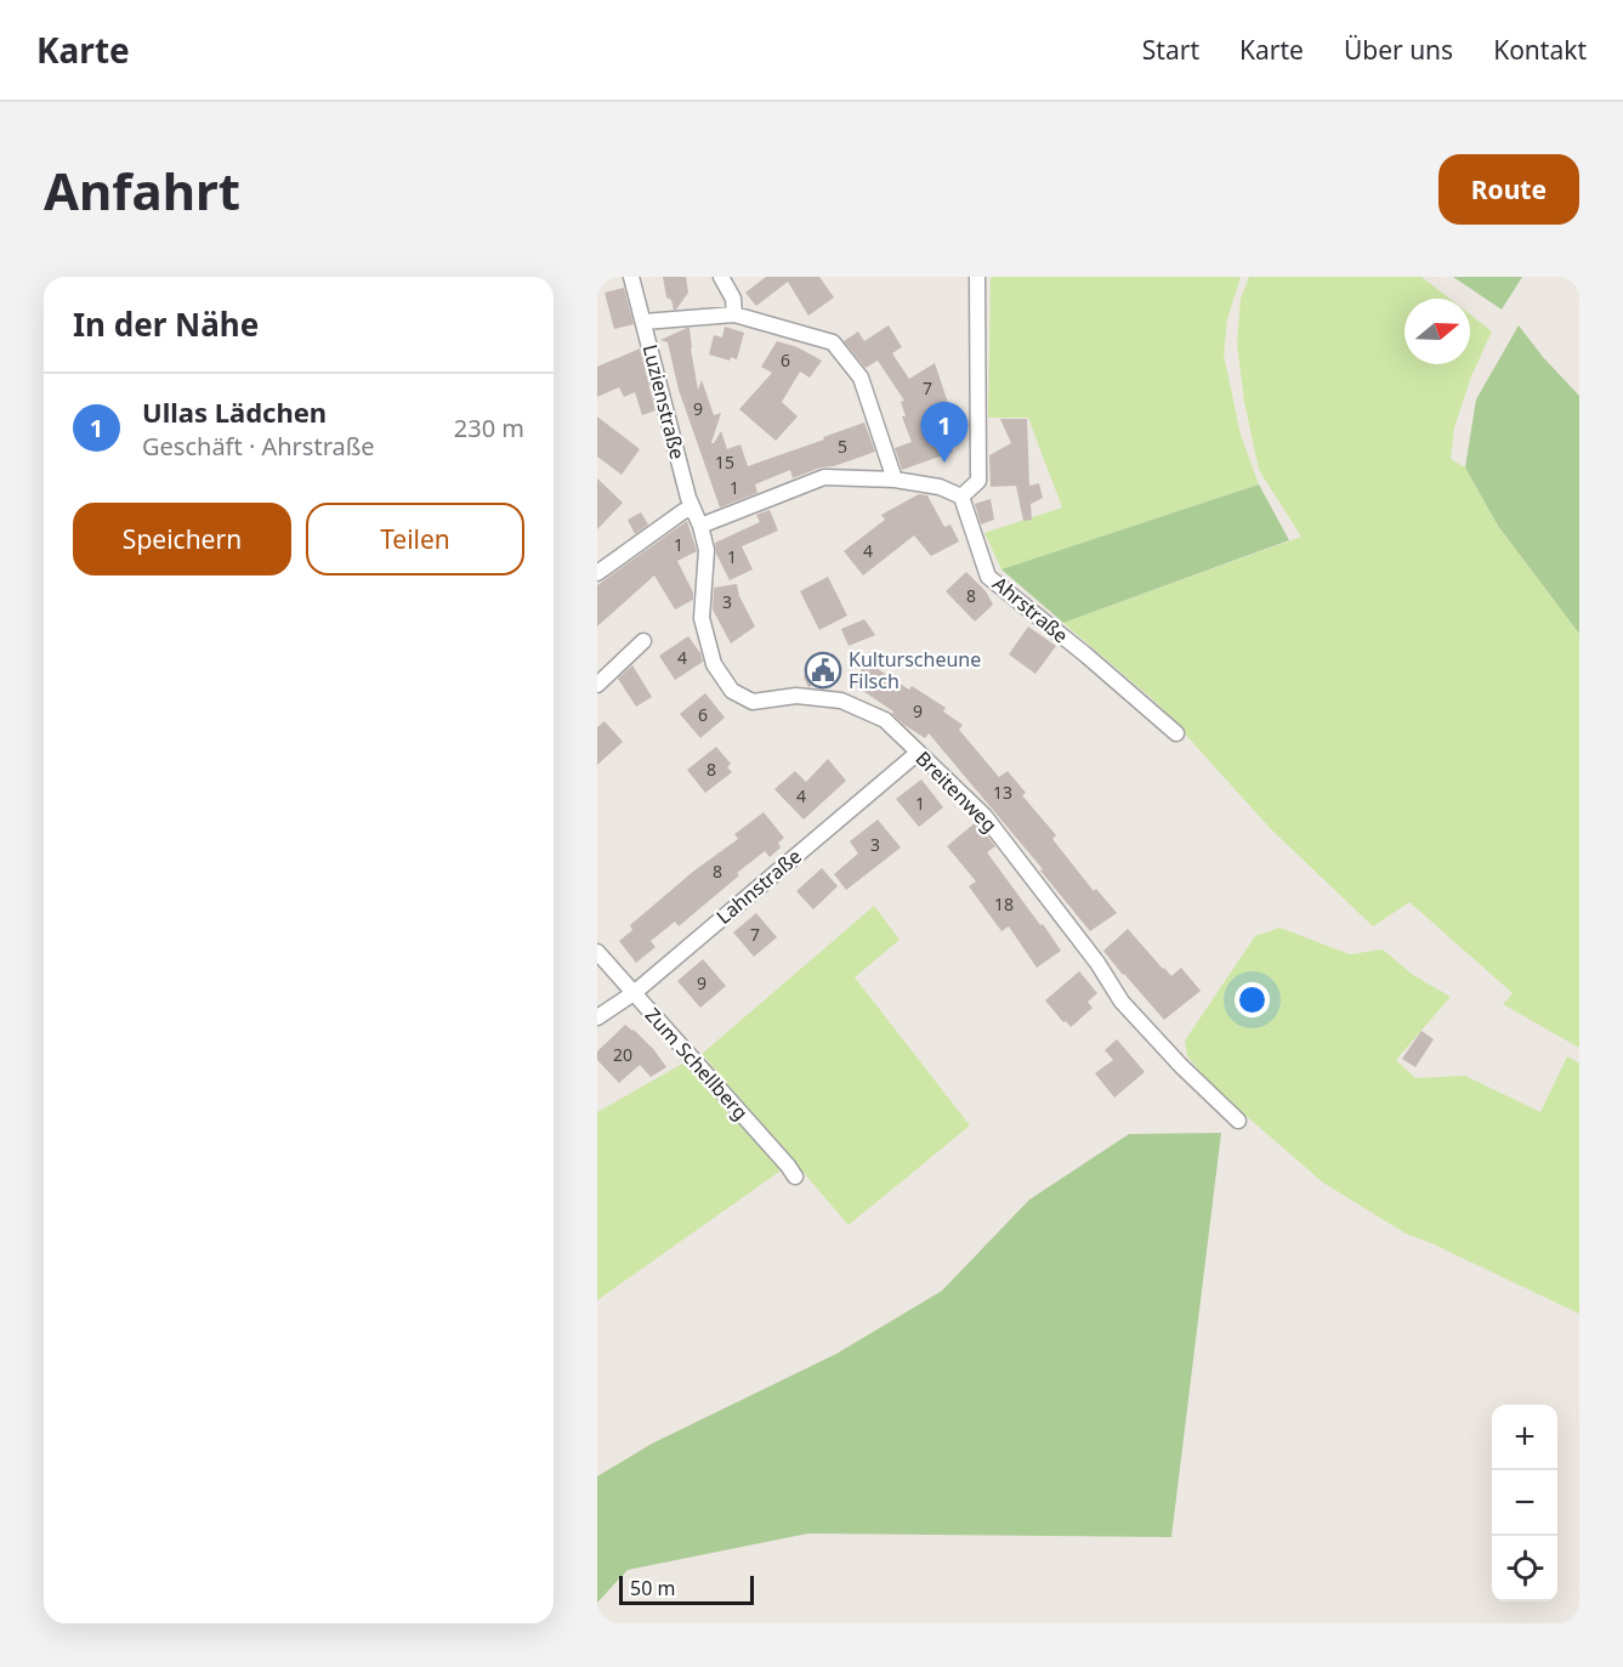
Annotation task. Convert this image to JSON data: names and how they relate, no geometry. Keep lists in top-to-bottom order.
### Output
{
  "streets": {
    "street": [
      "Luzienstraße",
      "Ahrstraße",
      "Breitenweg",
      "Lahnstraße",
      "Zum Schellberg"
    ]
  },
  "crossings": [
    ["Luzienstraße", "Breitenweg"],
    ["Breitenweg", "Lahnstraße"],
    ["Lahnstraße", "Zum Schellberg"]
  ],
  "places": {
    "public building": ["Kulturscheune Filsch"]
  },
  "house_numbers": [
    "6",
    "7",
    "9",
    "5",
    "15",
    "1",
    "1",
    "4",
    "1",
    "8",
    "3",
    "4",
    "9",
    "6",
    "8",
    "13",
    "4",
    "1",
    "3",
    "8",
    "18",
    "7",
    "9",
    "20"
  ],
  "scale_bar": "50 m",
  "north": "right",
  "page": {
    "header": "Karte",
    "nav": [
      "Start",
      "Karte",
      "Über uns",
      "Kontakt"
    ],
    "buttons": [
      "Route",
      ["Speichern", "Teilen"]
    ],
    "title": "Anfahrt",
    "heading": "In der Nähe",
    "list": [
      {
        "mark": "1",
        "name": "Ullas Lädchen",
        "note": "Geschäft · Ahrstraße",
        "value": "230 m"
      }
    ],
    "pins": "1",
    "map_buttons": ["+", "−"],
    "scale": "50 m"
  }
}
